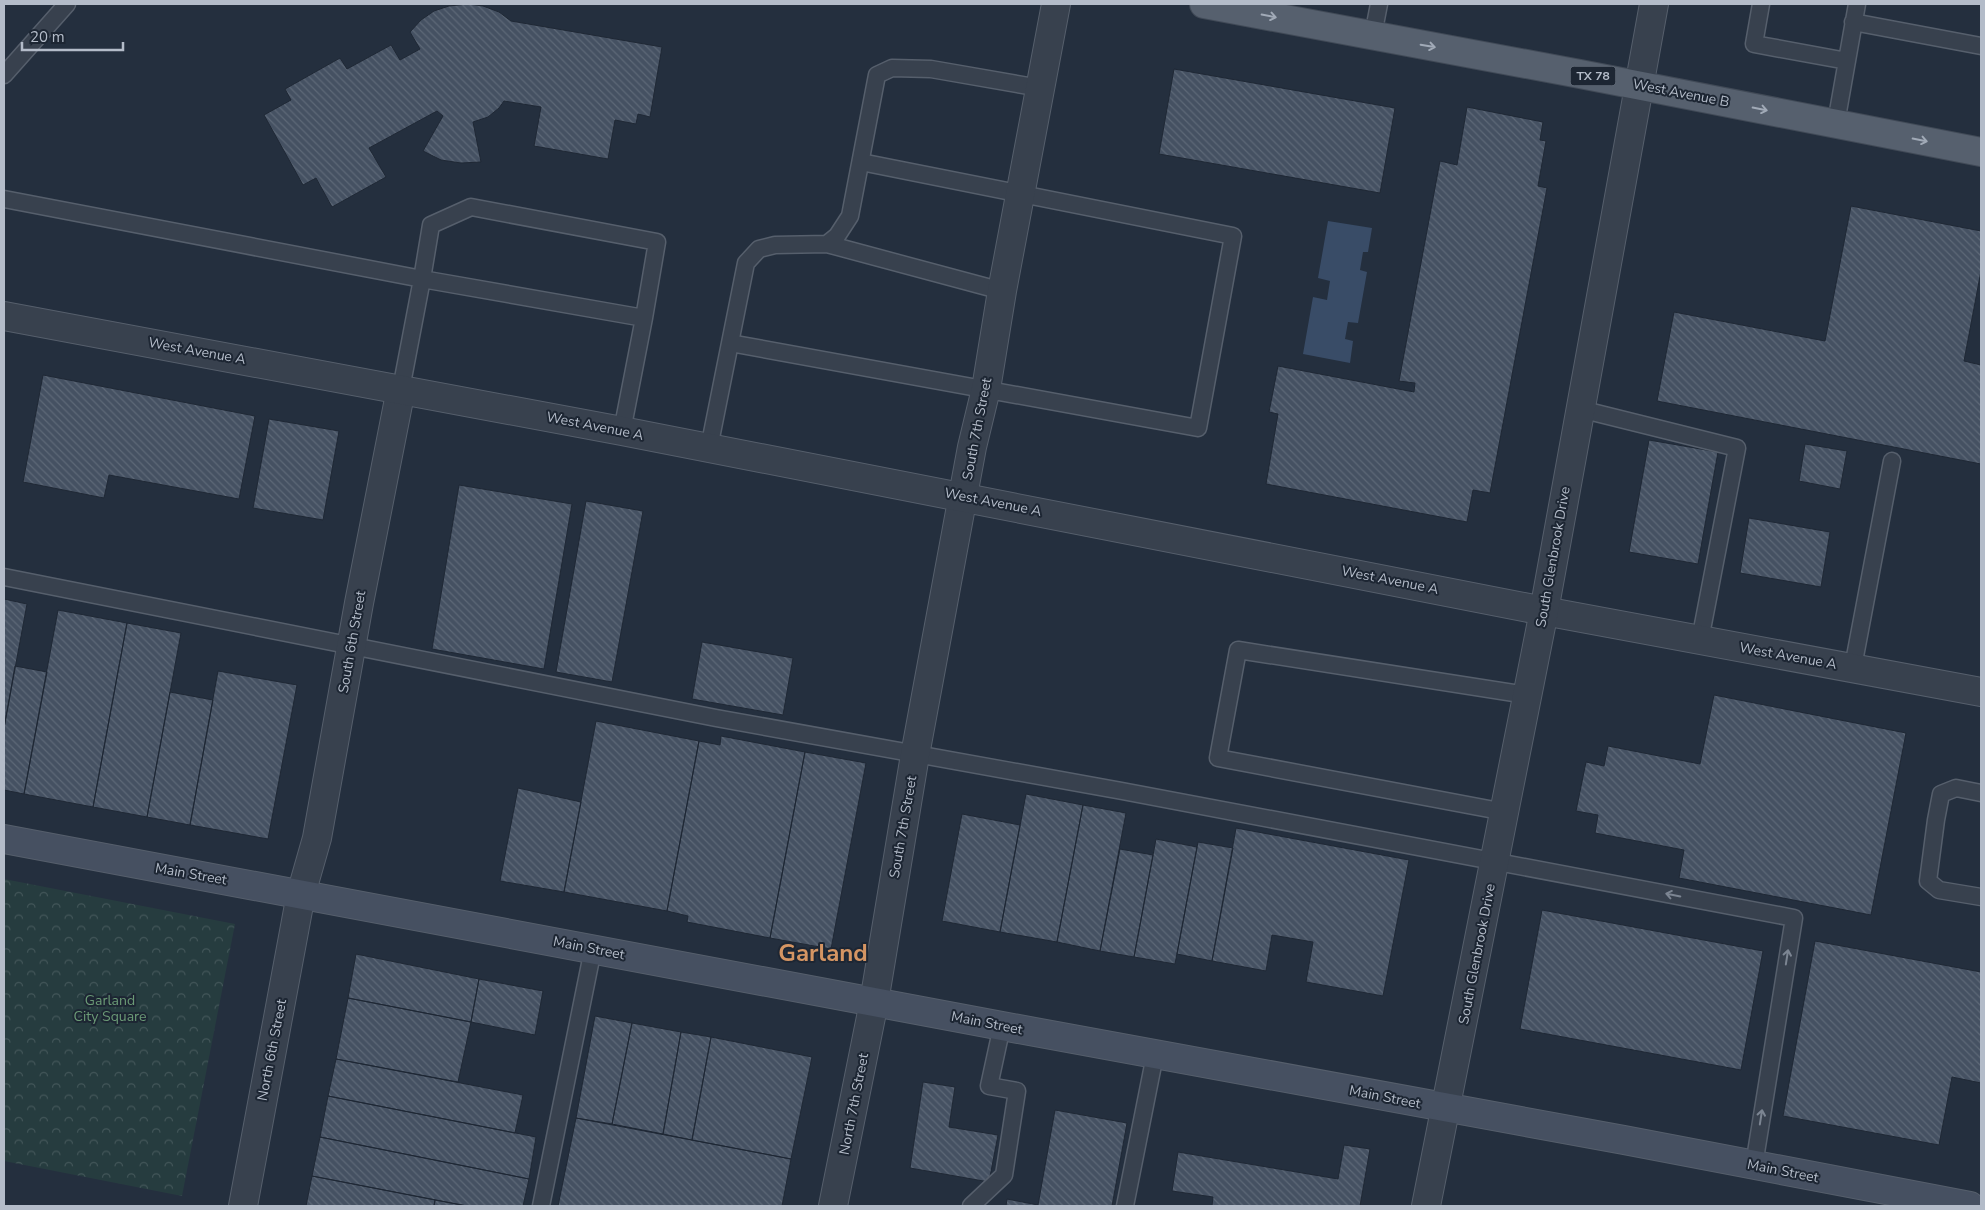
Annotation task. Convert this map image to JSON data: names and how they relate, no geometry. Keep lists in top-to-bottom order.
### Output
{
  "streets": {
    "main road": ["TX 78", "West Avenue B", "Main Street"],
    "street": [
      "West Avenue A",
      "South 7th Street",
      "South Glenbrook Drive",
      "South 6th Street",
      "North 6th Street",
      "North 7th Street"
    ]
  },
  "crossings": [
    ["West Avenue B", "South Glenbrook Drive"],
    ["West Avenue A", "South 7th Street"],
    ["West Avenue A", "South Glenbrook Drive"],
    ["West Avenue A", "South 6th Street"],
    ["South 7th Street", "Main Street"],
    ["South 7th Street", "North 7th Street"],
    ["South Glenbrook Drive", "Main Street"],
    ["South 6th Street", "Main Street"],
    ["South 6th Street", "North 6th Street"],
    ["Main Street", "North 6th Street"],
    ["Main Street", "North 7th Street"]
  ],
  "one_way": ["West Avenue B"],
  "districts": ["Garland"],
  "parks": ["Garland City Square"],
  "scale_bar": "20 m"
}
